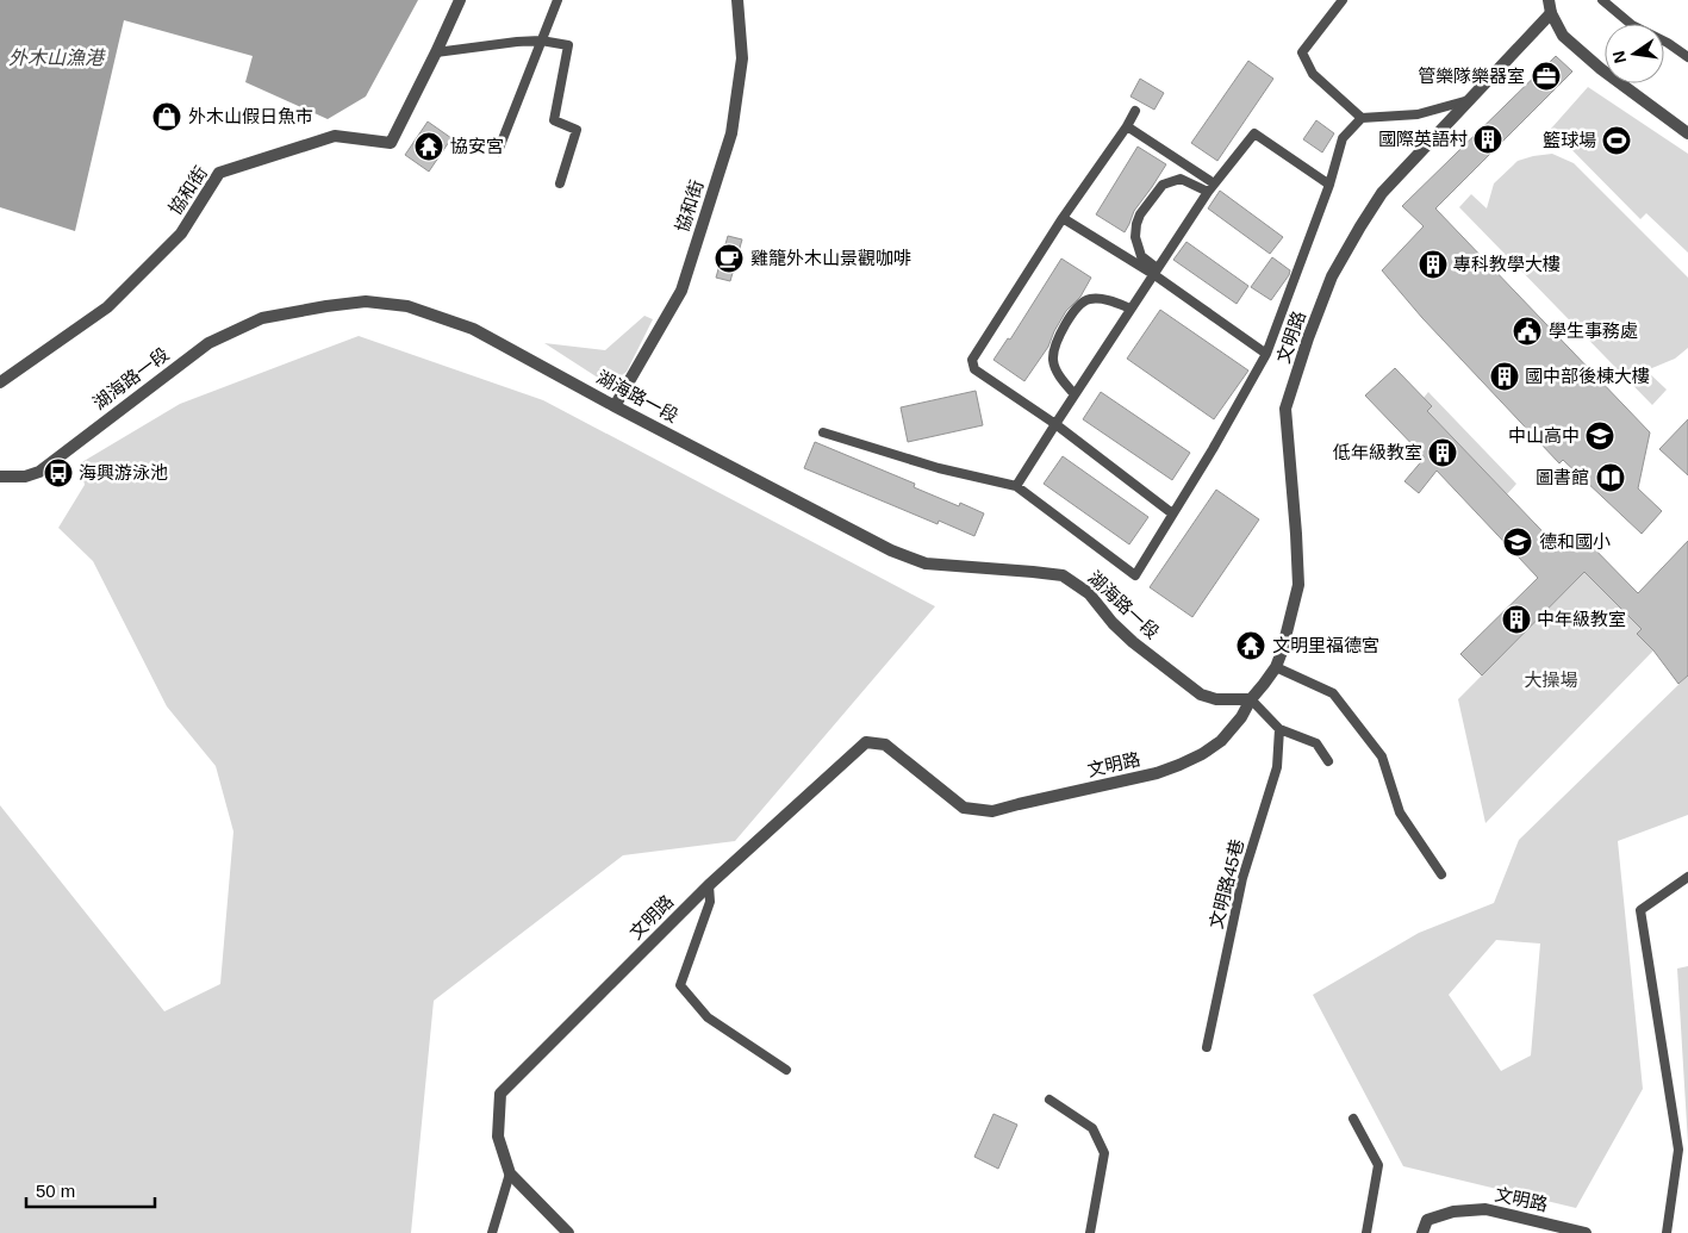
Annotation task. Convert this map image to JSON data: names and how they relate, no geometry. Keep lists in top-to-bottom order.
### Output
{
  "streets": {
    "street": ["協和街", "文明路", "湖海路一段"],
    "lane": ["文明路45巷"]
  },
  "crossings": [
    ["協和街", "湖海路一段"],
    ["文明路", "湖海路一段"]
  ],
  "water": ["外木山漁港"],
  "parks": ["大操場"],
  "places": {
    "office": ["管樂隊樂器室"],
    "shop": ["外木山假日魚市"],
    "building": [
      "國際英語村",
      "專科教學大樓",
      "國中部後棟大樓",
      "低年級教室",
      "中年級教室"
    ],
    "sports": ["籃球場"],
    "temple": ["協安宮", "文明里福德宮"],
    "cafe": ["雞籠外木山景觀咖啡"],
    "public building": ["學生事務處"],
    "school or university": ["中山高中", "德和國小"],
    "bus stop": ["海興游泳池"],
    "library": ["圖書館"]
  },
  "scale_bar": "50 m",
  "north": "left"
}
